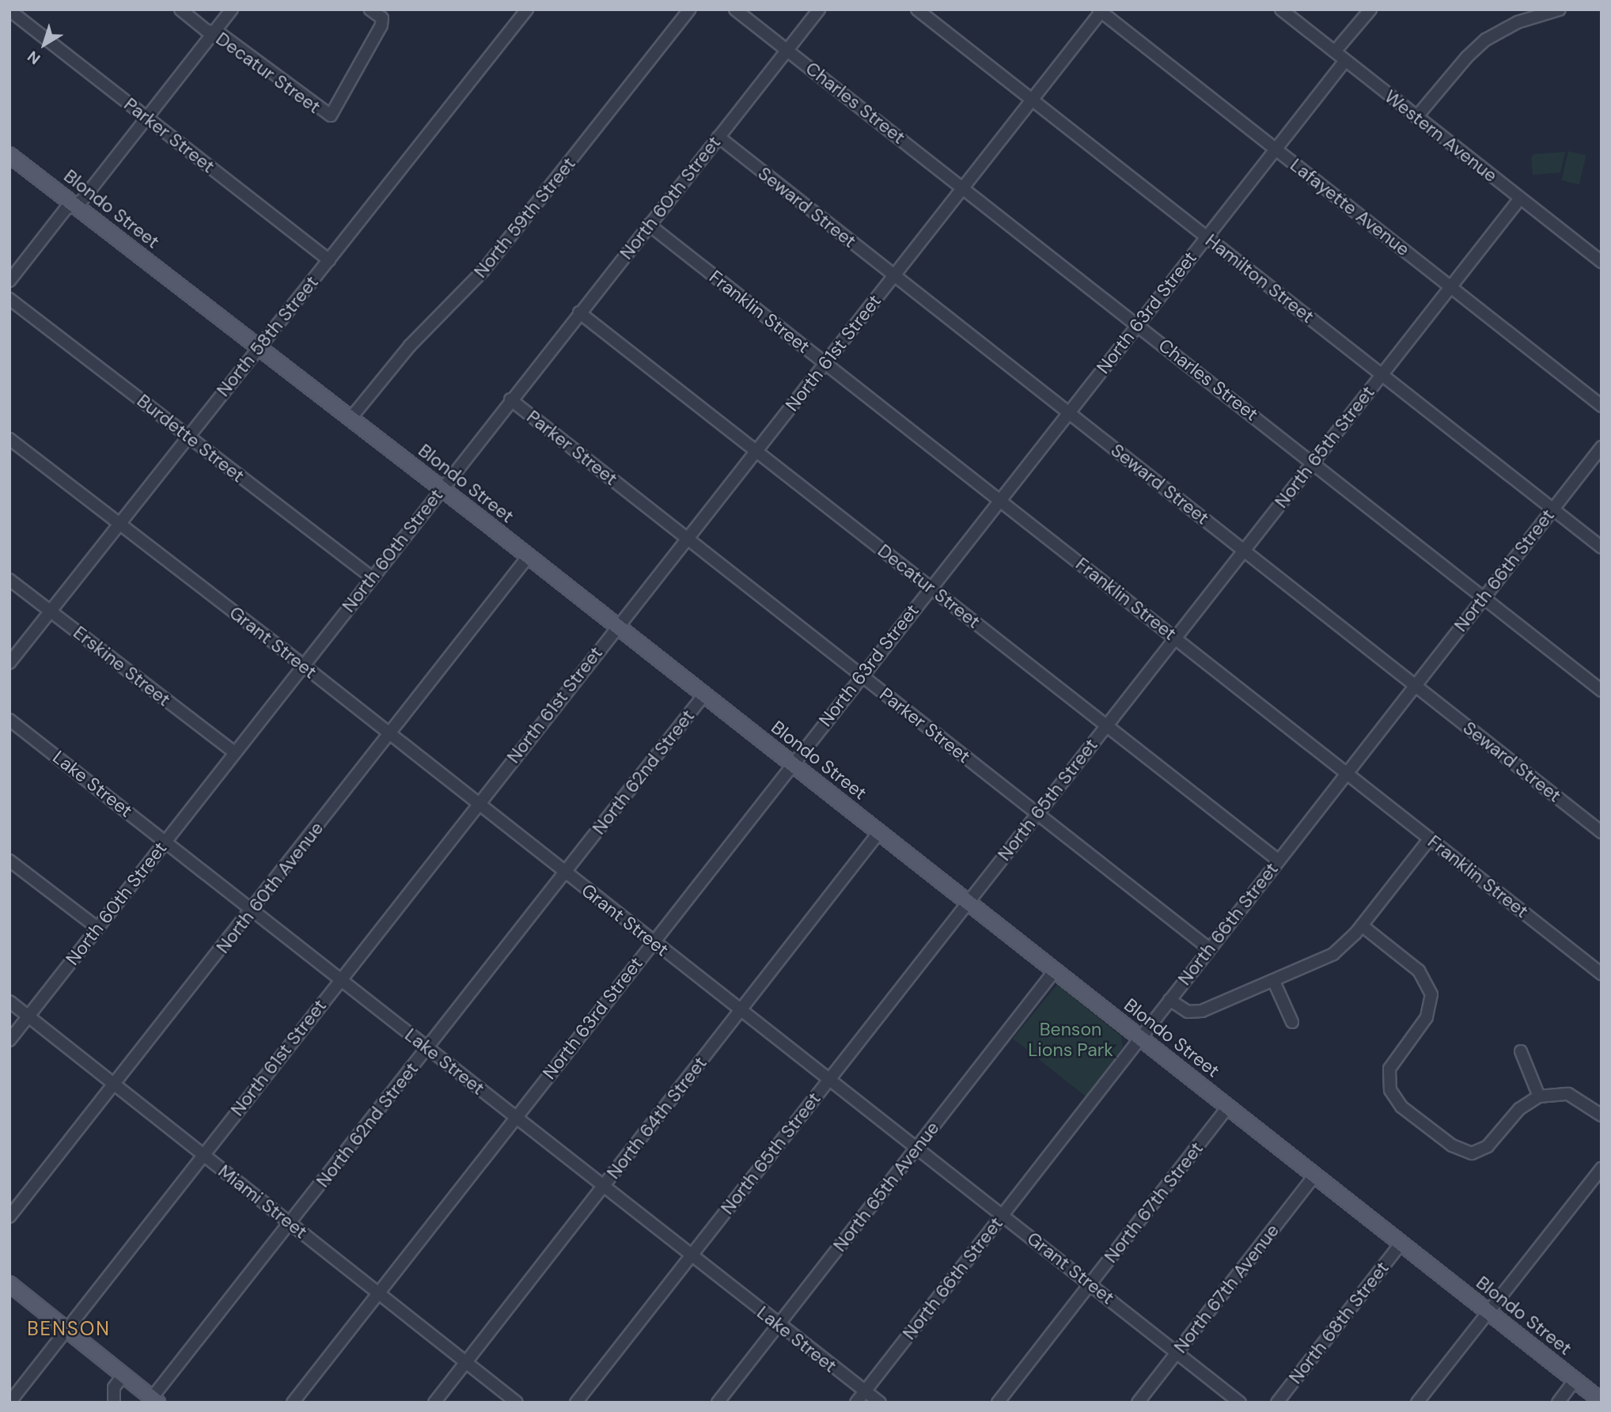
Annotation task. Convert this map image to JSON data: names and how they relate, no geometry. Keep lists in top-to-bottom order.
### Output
{
  "streets": {
    "main road": ["Blondo Street"],
    "street": [
      "Decatur Street",
      "Charles Street",
      "Parker Street",
      "Western Avenue",
      "North 60th Street",
      "Seward Street",
      "Lafayette Avenue",
      "North 59th Street",
      "Hamilton Street",
      "Franklin Street",
      "North 63rd Street",
      "North 58th Street",
      "North 61st Street",
      "Burdette Street",
      "North 65th Street",
      "North 66th Street",
      "Grant Street",
      "Erskine Street",
      "North 62nd Street",
      "Lake Street",
      "North 60th Avenue",
      "North 64th Street",
      "North 65th Avenue",
      "Miami Street",
      "North 67th Street",
      "North 67th Avenue",
      "North 68th Street"
    ]
  },
  "crossings": [
    ["Decatur Street", "North 60th Street"],
    ["Decatur Street", "North 63rd Street"],
    ["Decatur Street", "North 61st Street"],
    ["Decatur Street", "North 65th Street"],
    ["Decatur Street", "North 66th Street"],
    ["Charles Street", "North 60th Street"],
    ["Charles Street", "North 63rd Street"],
    ["Charles Street", "North 61st Street"],
    ["Charles Street", "North 65th Street"],
    ["Charles Street", "North 66th Street"],
    ["Parker Street", "North 60th Street"],
    ["Parker Street", "North 63rd Street"],
    ["Parker Street", "North 58th Street"],
    ["Parker Street", "North 61st Street"],
    ["Parker Street", "North 65th Street"],
    ["Parker Street", "North 66th Street"],
    ["Western Avenue", "North 63rd Street"],
    ["Western Avenue", "North 65th Street"],
    ["North 60th Street", "Seward Street"],
    ["North 60th Street", "Blondo Street"],
    ["North 60th Street", "Franklin Street"],
    ["North 60th Street", "Burdette Street"],
    ["North 60th Street", "Grant Street"],
    ["North 60th Street", "Erskine Street"],
    ["North 60th Street", "Lake Street"],
    ["North 60th Street", "Miami Street"],
    ["Seward Street", "North 63rd Street"],
    ["Seward Street", "North 61st Street"],
    ["Seward Street", "North 65th Street"],
    ["Seward Street", "North 66th Street"],
    ["Lafayette Avenue", "North 63rd Street"],
    ["Lafayette Avenue", "North 61st Street"],
    ["Lafayette Avenue", "North 65th Street"],
    ["Blondo Street", "North 59th Street"],
    ["Blondo Street", "North 63rd Street"],
    ["Blondo Street", "North 58th Street"],
    ["Blondo Street", "North 61st Street"],
    ["Blondo Street", "North 65th Street"],
    ["Blondo Street", "North 66th Street"],
    ["Blondo Street", "North 62nd Street"],
    ["Blondo Street", "North 60th Avenue"],
    ["Blondo Street", "North 64th Street"],
    ["Blondo Street", "North 65th Avenue"],
    ["Blondo Street", "North 67th Street"],
    ["Blondo Street", "North 67th Avenue"],
    ["Blondo Street", "North 68th Street"],
    ["Hamilton Street", "North 63rd Street"],
    ["Hamilton Street", "North 61st Street"],
    ["Hamilton Street", "North 65th Street"],
    ["Hamilton Street", "North 66th Street"],
    ["Franklin Street", "North 63rd Street"],
    ["Franklin Street", "North 61st Street"],
    ["Franklin Street", "North 65th Street"],
    ["Franklin Street", "North 66th Street"],
    ["North 63rd Street", "Grant Street"],
    ["North 63rd Street", "Lake Street"],
    ["North 63rd Street", "Miami Street"],
    ["North 58th Street", "Burdette Street"],
    ["North 58th Street", "Grant Street"],
    ["North 58th Street", "Erskine Street"],
    ["North 61st Street", "Grant Street"],
    ["North 61st Street", "Lake Street"],
    ["North 61st Street", "Miami Street"],
    ["North 65th Street", "Grant Street"],
    ["North 65th Street", "Lake Street"],
    ["North 66th Street", "Grant Street"],
    ["North 66th Street", "Lake Street"],
    ["Grant Street", "North 62nd Street"],
    ["Grant Street", "North 60th Avenue"],
    ["Grant Street", "North 64th Street"],
    ["Grant Street", "North 65th Avenue"],
    ["Grant Street", "North 67th Street"],
    ["Grant Street", "North 67th Avenue"],
    ["North 62nd Street", "Lake Street"],
    ["North 62nd Street", "Miami Street"],
    ["Lake Street", "North 60th Avenue"],
    ["Lake Street", "North 64th Street"],
    ["Lake Street", "North 65th Avenue"],
    ["North 60th Avenue", "Miami Street"],
    ["North 64th Street", "Miami Street"]
  ],
  "districts": ["BENSON"],
  "parks": ["Benson Lions Park"],
  "north": "bottom left"
}
